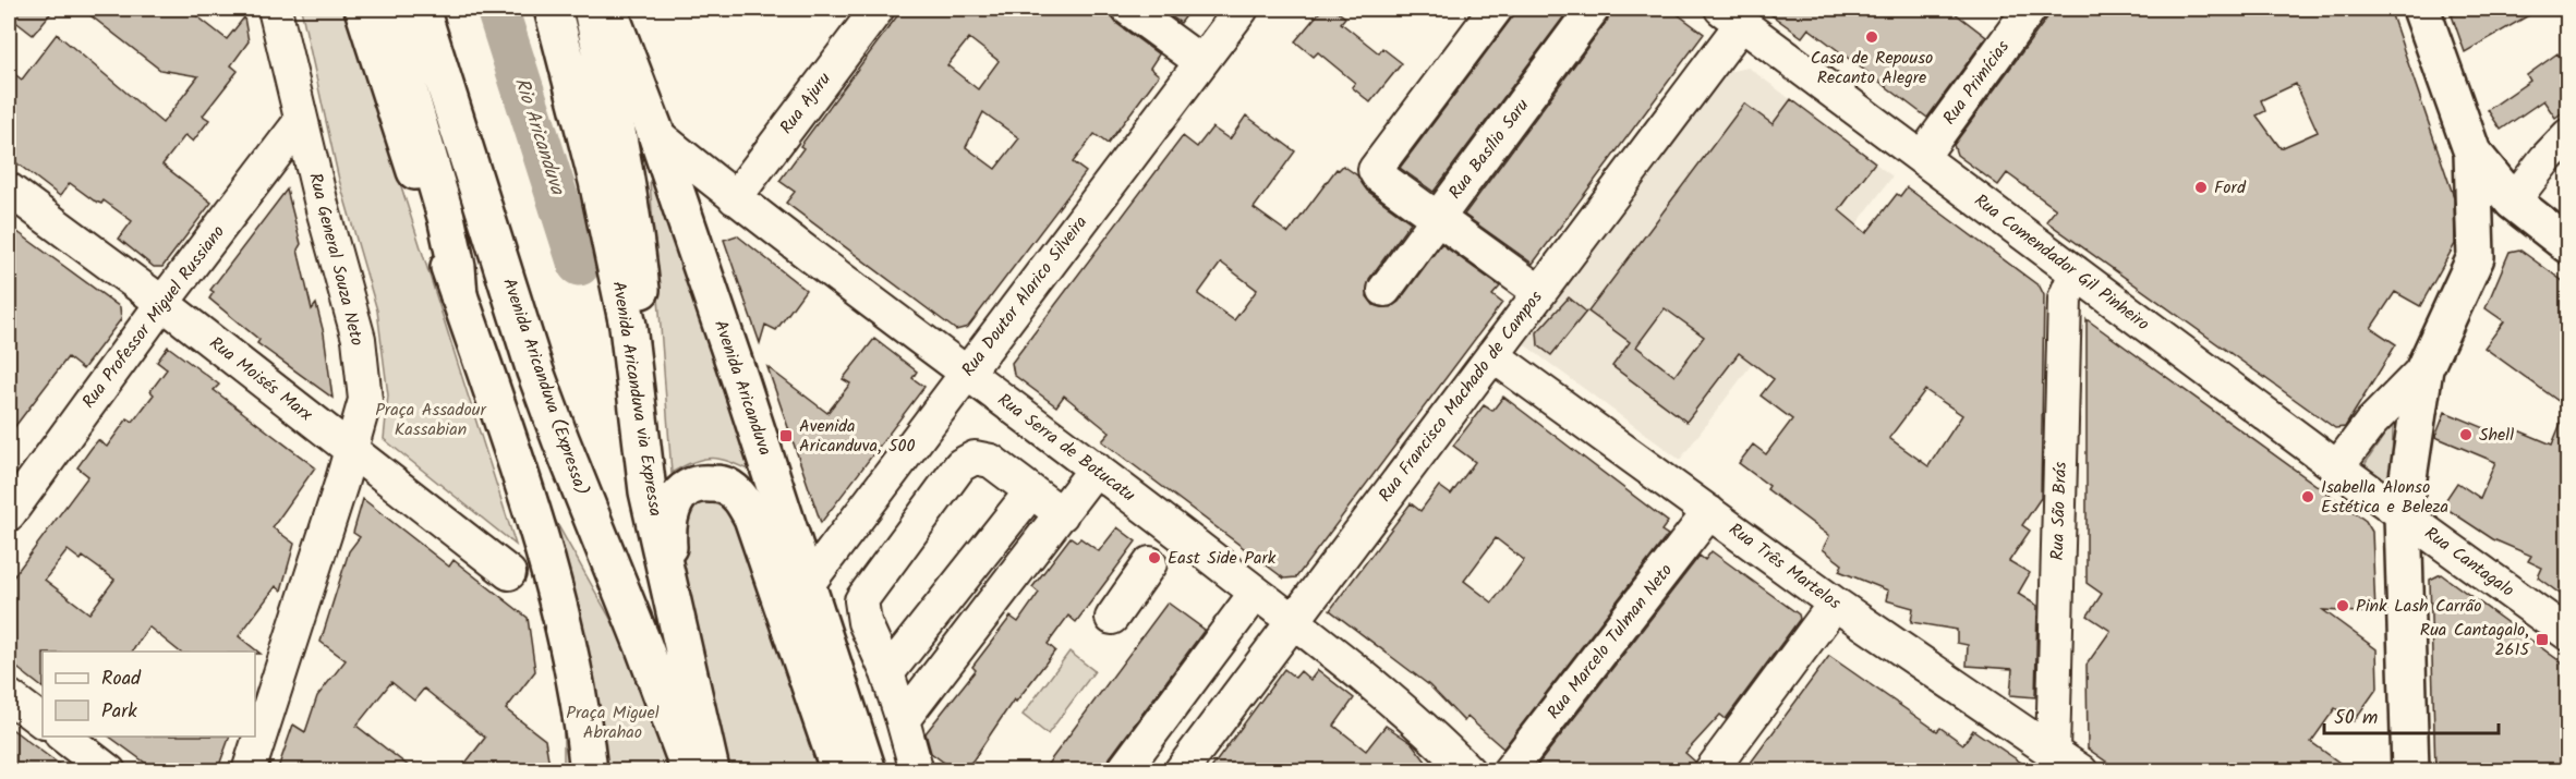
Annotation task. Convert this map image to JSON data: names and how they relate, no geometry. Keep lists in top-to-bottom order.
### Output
{
  "streets": {
    "main road": ["Avenida Aricanduva (Expressa)", "Avenida Aricanduva", "Avenida Aricanduva via Expressa"],
    "street": [
      "Rua Primícias",
      "Rua Ajuru",
      "Rua Basílio Saru",
      "Rua General Souza Neto",
      "Rua Comendador Gil Pinheiro",
      "Rua Doutor Alarico Silveira",
      "Rua Professor Miguel Russiano",
      "Rua Moisés Marx",
      "Rua Francisco Machado de Campos",
      "Rua Serra de Botucatu",
      "Rua São Brás",
      "Rua Cantagalo",
      "Rua Três Martelos",
      "Rua Marcelo Tulman Neto"
    ]
  },
  "crossings": [
    ["Rua Primícias", "Rua Comendador Gil Pinheiro"],
    ["Rua Ajuru", "Rua Serra de Botucatu"],
    ["Rua General Souza Neto", "Rua Professor Miguel Russiano"],
    ["Rua General Souza Neto", "Rua Moisés Marx"],
    ["Rua Comendador Gil Pinheiro", "Rua Francisco Machado de Campos"],
    ["Rua Comendador Gil Pinheiro", "Rua São Brás"],
    ["Rua Comendador Gil Pinheiro", "Rua Cantagalo"],
    ["Rua Doutor Alarico Silveira", "Avenida Aricanduva"],
    ["Rua Doutor Alarico Silveira", "Rua Serra de Botucatu"],
    ["Rua Professor Miguel Russiano", "Rua Moisés Marx"],
    ["Avenida Aricanduva (Expressa)", "Avenida Aricanduva via Expressa"],
    ["Avenida Aricanduva", "Rua Serra de Botucatu"],
    ["Rua Francisco Machado de Campos", "Rua Serra de Botucatu"],
    ["Rua Francisco Machado de Campos", "Rua Três Martelos"],
    ["Rua São Brás", "Rua Três Martelos"],
    ["Rua Três Martelos", "Rua Marcelo Tulman Neto"]
  ],
  "water": ["Rio Aricanduva"],
  "parks": ["Praça Assadour Kassabian", "Praça Miguel Abrahao"],
  "places": {
    "other": [
      "Casa de Repouso Recanto Alegre",
      "Ford",
      "Shell",
      "Isabella Alonso Estética e Beleza",
      "East Side Park",
      "Pink Lash Carrão"
    ],
    "transit": ["Avenida Aricanduva, 500", "Rua Cantagalo, 2615"]
  },
  "legend": ["Road", "Park"],
  "scale_bar": "50 m"
}
